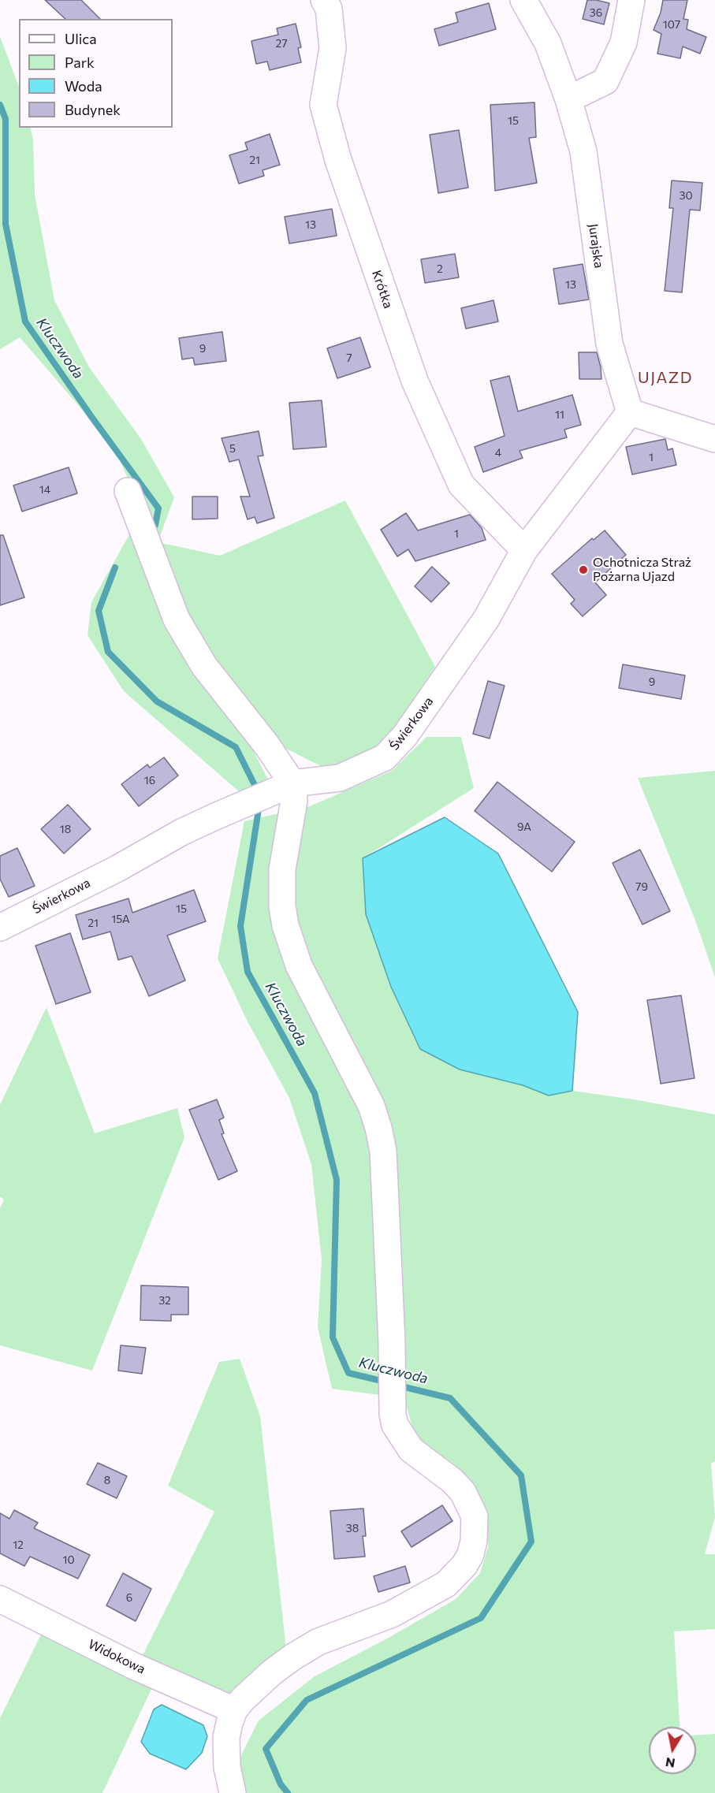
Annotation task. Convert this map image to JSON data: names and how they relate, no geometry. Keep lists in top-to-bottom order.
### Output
{
  "streets": {
    "street": [
      "Jurajska",
      "Krótka",
      "Świerkowa",
      "Widokowa"
    ]
  },
  "crossings": [
    ["Jurajska", "Świerkowa"],
    ["Krótka", "Świerkowa"]
  ],
  "districts": ["UJAZD"],
  "water": ["Kluczwoda"],
  "places": ["Ochotnicza Straż Pożarna Ujazd"],
  "house_numbers": [
    "36",
    "107",
    "27",
    "15",
    "21",
    "30",
    "13",
    "2",
    "13",
    "9",
    "7",
    "11",
    "5",
    "4",
    "1",
    "14",
    "1",
    "9",
    "16",
    "9A",
    "18",
    "79",
    "15",
    "15A",
    "21",
    "32",
    "8",
    "38",
    "12",
    "10",
    "6"
  ],
  "legend": [
    "Ulica",
    "Park",
    "Woda",
    "Budynek"
  ],
  "north": "bottom"
}
